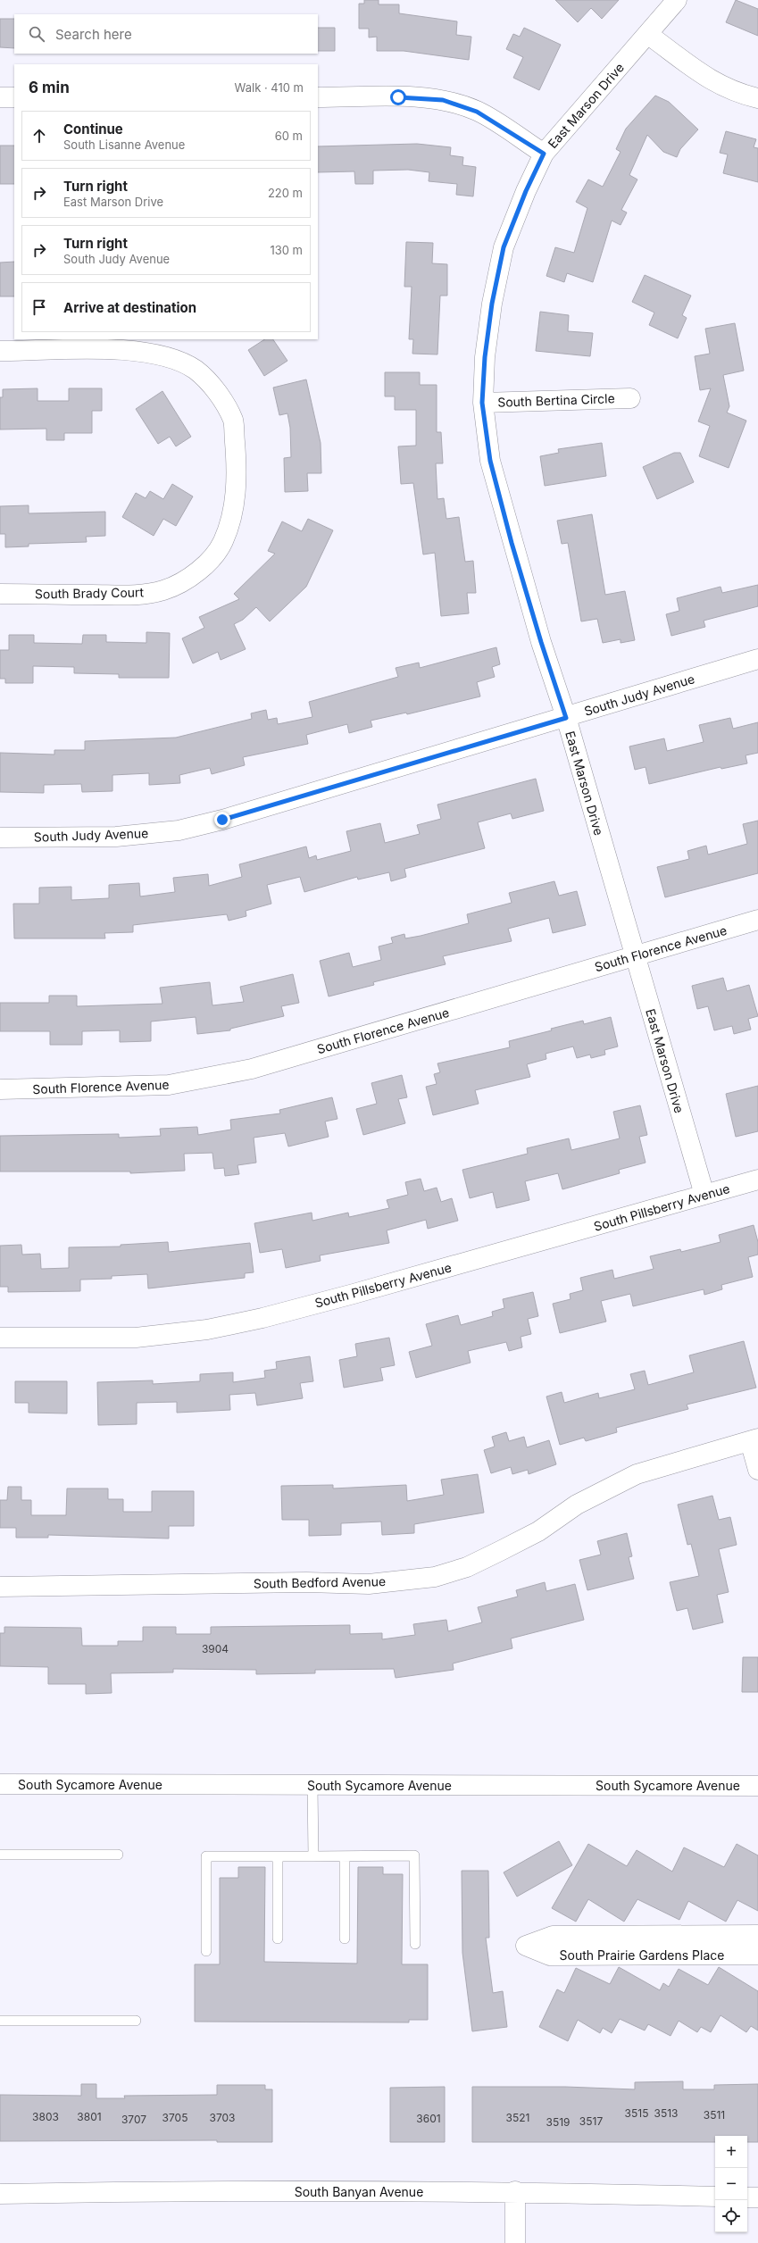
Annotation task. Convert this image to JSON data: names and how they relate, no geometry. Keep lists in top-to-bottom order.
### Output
{
  "streets": {
    "street": [
      "East Marson Drive",
      "South Bertina Circle",
      "South Brady Court",
      "South Judy Avenue",
      "South Florence Avenue",
      "South Pillsberry Avenue",
      "South Bedford Avenue",
      "South Sycamore Avenue",
      "South Prairie Gardens Place",
      "South Banyan Avenue"
    ]
  },
  "crossings": [
    ["East Marson Drive", "South Bertina Circle"],
    ["East Marson Drive", "South Judy Avenue"],
    ["East Marson Drive", "South Florence Avenue"],
    ["East Marson Drive", "South Pillsberry Avenue"]
  ],
  "house_numbers": [
    "3904",
    "3515",
    "3513",
    "3511",
    "3803",
    "3801",
    "3705",
    "3703",
    "3521",
    "3601",
    "3707",
    "3517",
    "3519"
  ],
  "page": {
    "search": "Search here",
    "heading": ["6 min", "Walk · 410 m"],
    "list": [
      ["Continue", "South Lisanne Avenue", "60 m"],
      ["Turn right", "East Marson Drive", "220 m"],
      ["Turn right", "South Judy Avenue", "130 m"],
      "Arrive at destination"
    ],
    "map_buttons": ["+", "−"]
  }
}
